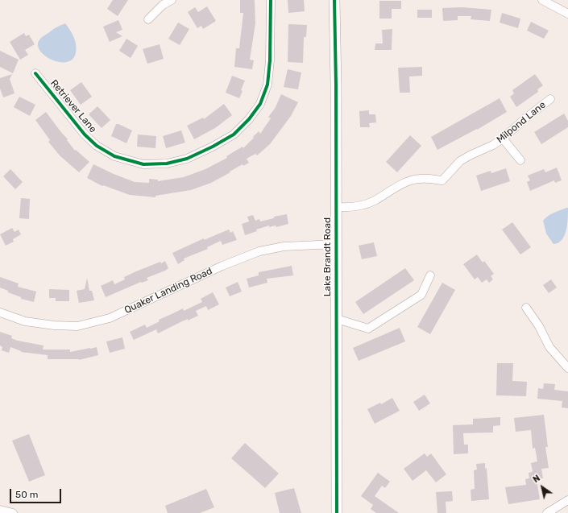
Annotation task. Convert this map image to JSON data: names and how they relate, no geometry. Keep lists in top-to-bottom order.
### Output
{
  "streets": {
    "street": [
      "Retriever Lane",
      "Milpond Lane",
      "Lake Brandt Road",
      "Quaker Landing Road"
    ]
  },
  "crossings": [
    ["Milpond Lane", "Lake Brandt Road"],
    ["Lake Brandt Road", "Quaker Landing Road"]
  ],
  "scale_bar": "50 m",
  "north": "top left"
}
